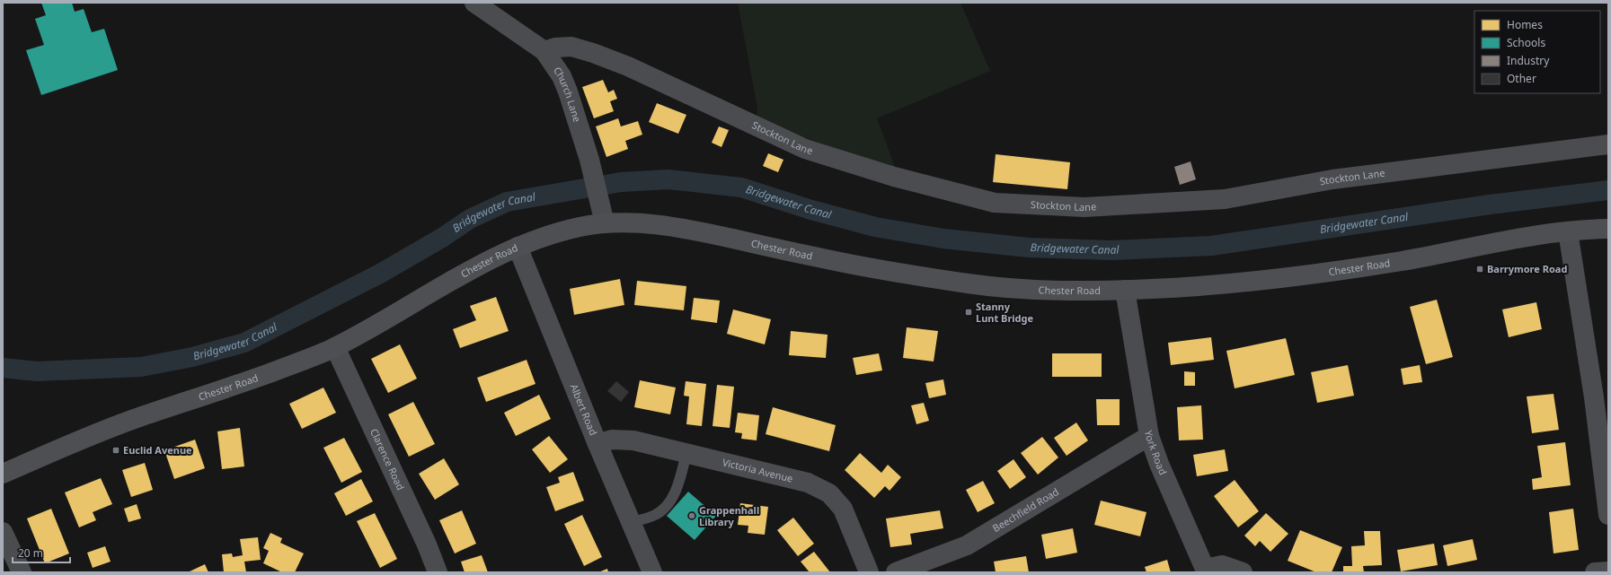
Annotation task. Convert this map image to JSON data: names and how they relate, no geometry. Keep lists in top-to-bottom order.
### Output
{
  "streets": {
    "main road": ["Chester Road"],
    "street": [
      "Church Lane",
      "Stockton Lane",
      "Albert Road",
      "York Road",
      "Clarence Road",
      "Victoria Avenue",
      "Beechfield Road"
    ]
  },
  "crossings": [
    ["Church Lane", "Stockton Lane"],
    ["Church Lane", "Chester Road"],
    ["Chester Road", "Albert Road"],
    ["Chester Road", "York Road"],
    ["Chester Road", "Clarence Road"],
    ["Albert Road", "Victoria Avenue"],
    ["York Road", "Beechfield Road"]
  ],
  "water": ["Bridgewater Canal"],
  "places": {
    "transit": ["Barrymore Road", "Stanny Lunt Bridge", "Euclid Avenue"],
    "other": ["Grappenhall Library"]
  },
  "legend": [
    "Homes",
    "Schools",
    "Industry",
    "Other"
  ],
  "scale_bar": "20 m"
}
